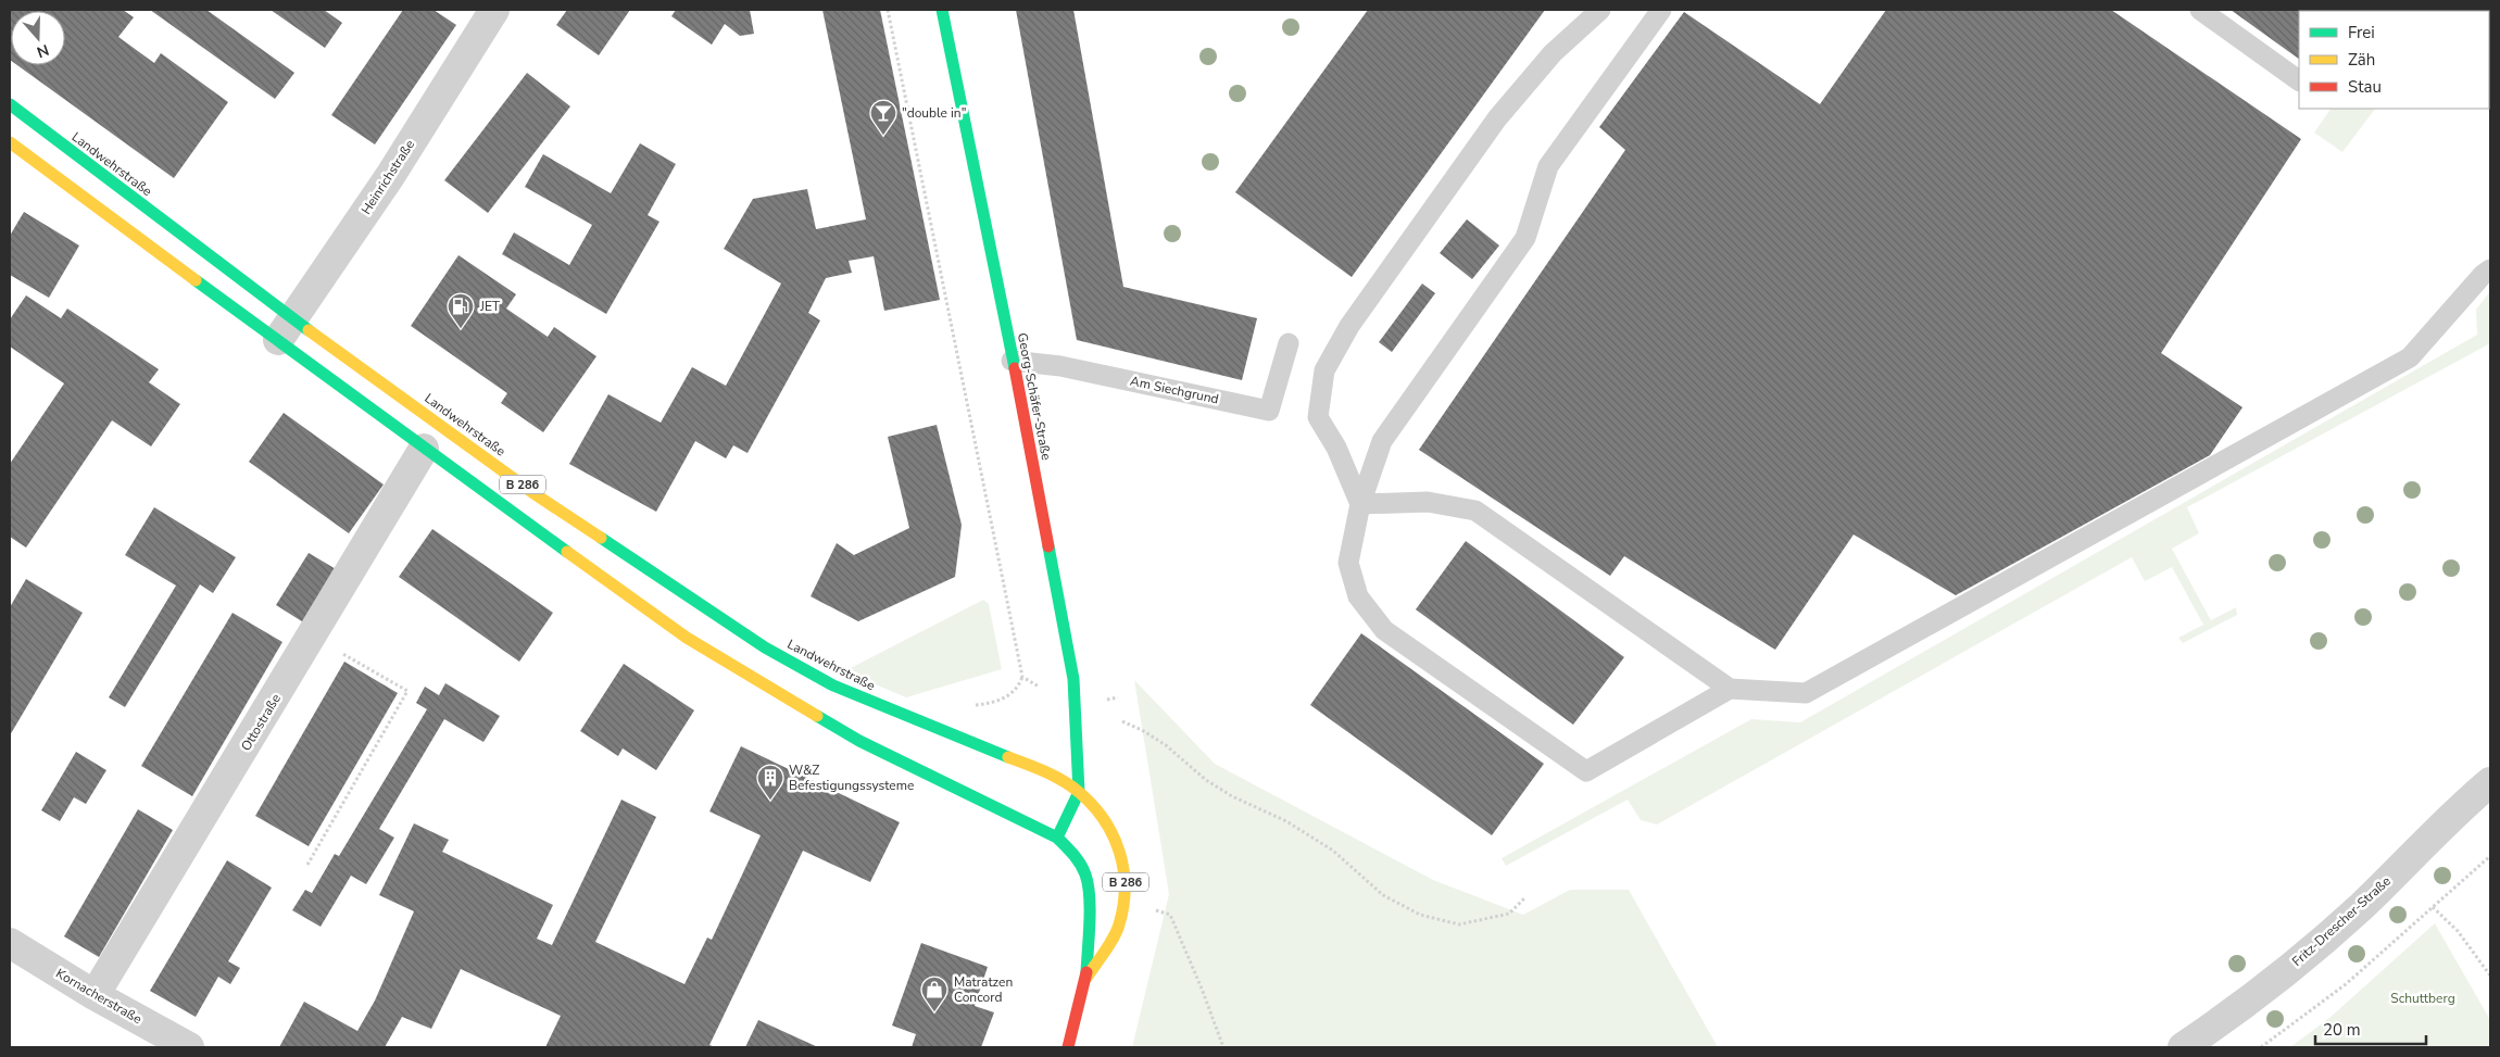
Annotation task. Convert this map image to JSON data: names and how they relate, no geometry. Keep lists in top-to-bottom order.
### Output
{
  "streets": {
    "main road": ["Landwehrstraße", "Georg-Schäfer-Straße", "B 286"],
    "street": [
      "Heinrichstraße",
      "Ottostraße",
      "Fritz-Drescher-Straße",
      "Kornacherstraße"
    ],
    "lane": ["Am Siechgrund"]
  },
  "crossings": [
    ["Landwehrstraße", "Heinrichstraße"],
    ["Landwehrstraße", "Georg-Schäfer-Straße"],
    ["Landwehrstraße", "B 286"],
    ["Landwehrstraße", "Ottostraße"],
    ["Am Siechgrund", "Georg-Schäfer-Straße"],
    ["Georg-Schäfer-Straße", "B 286"],
    ["Ottostraße", "Kornacherstraße"]
  ],
  "parks": ["Schuttberg"],
  "places": {
    "bar": ["\"double in\""],
    "fuel station": ["JET"],
    "building": ["W&Z Befestigungssysteme"],
    "shop": ["Matratzen Concord"]
  },
  "legend": ["Frei", "Zäh", "Stau"],
  "scale_bar": "20 m",
  "north": "bottom"
}
